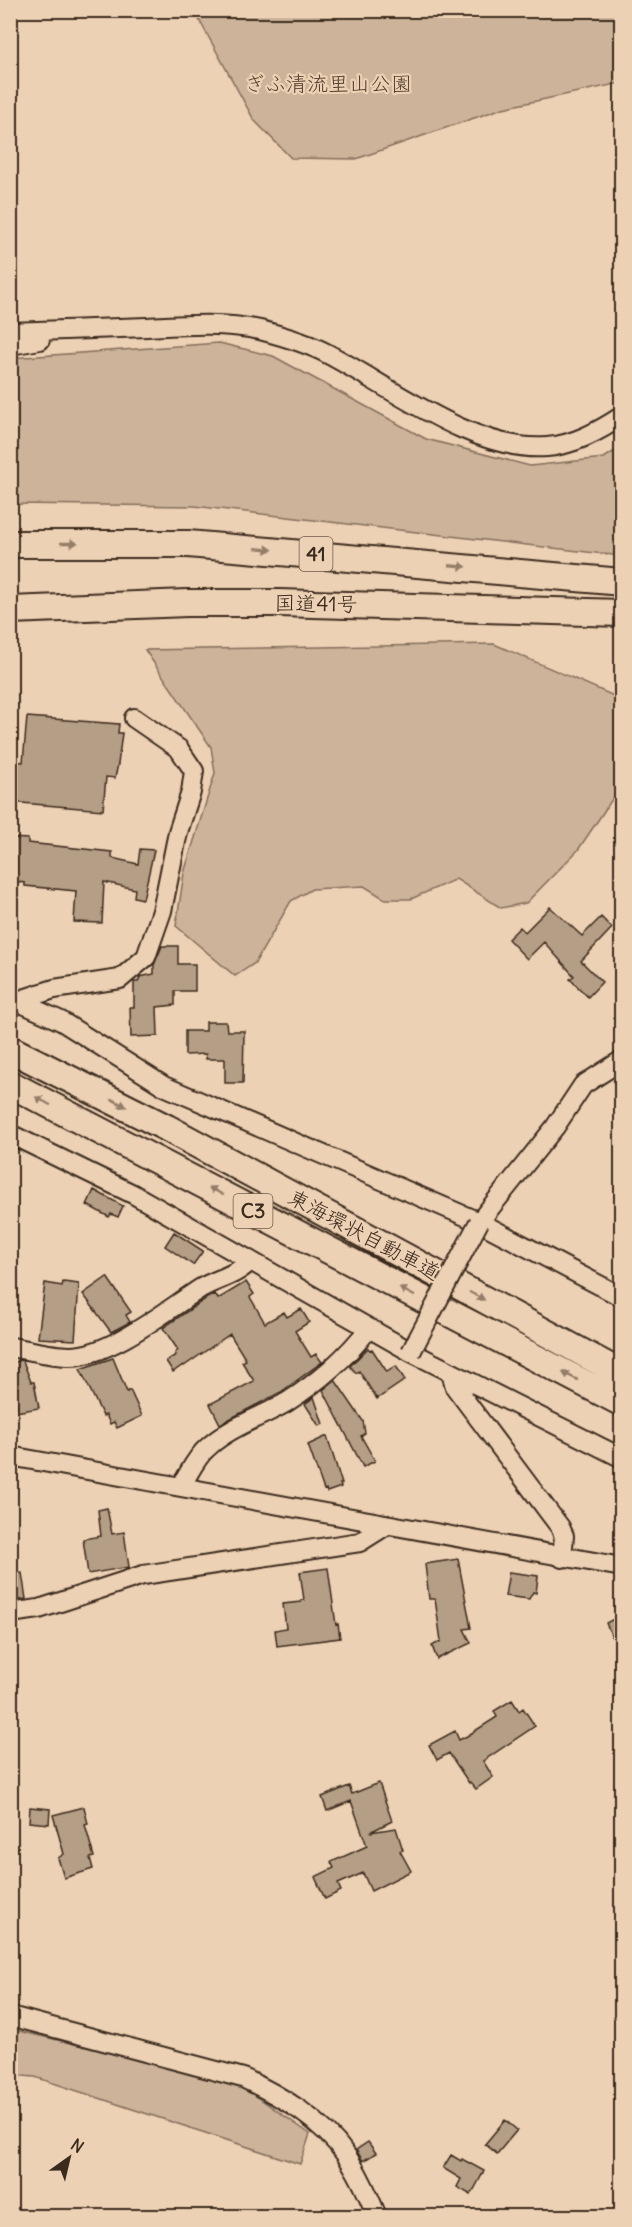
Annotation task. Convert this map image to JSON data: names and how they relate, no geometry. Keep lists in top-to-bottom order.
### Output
{
  "streets": {
    "highway": [
      "41",
      "国道41号",
      "C3",
      "東海環状自動車道"
    ]
  },
  "parks": ["ぎふ清流里山公園"],
  "north": "top right"
}
